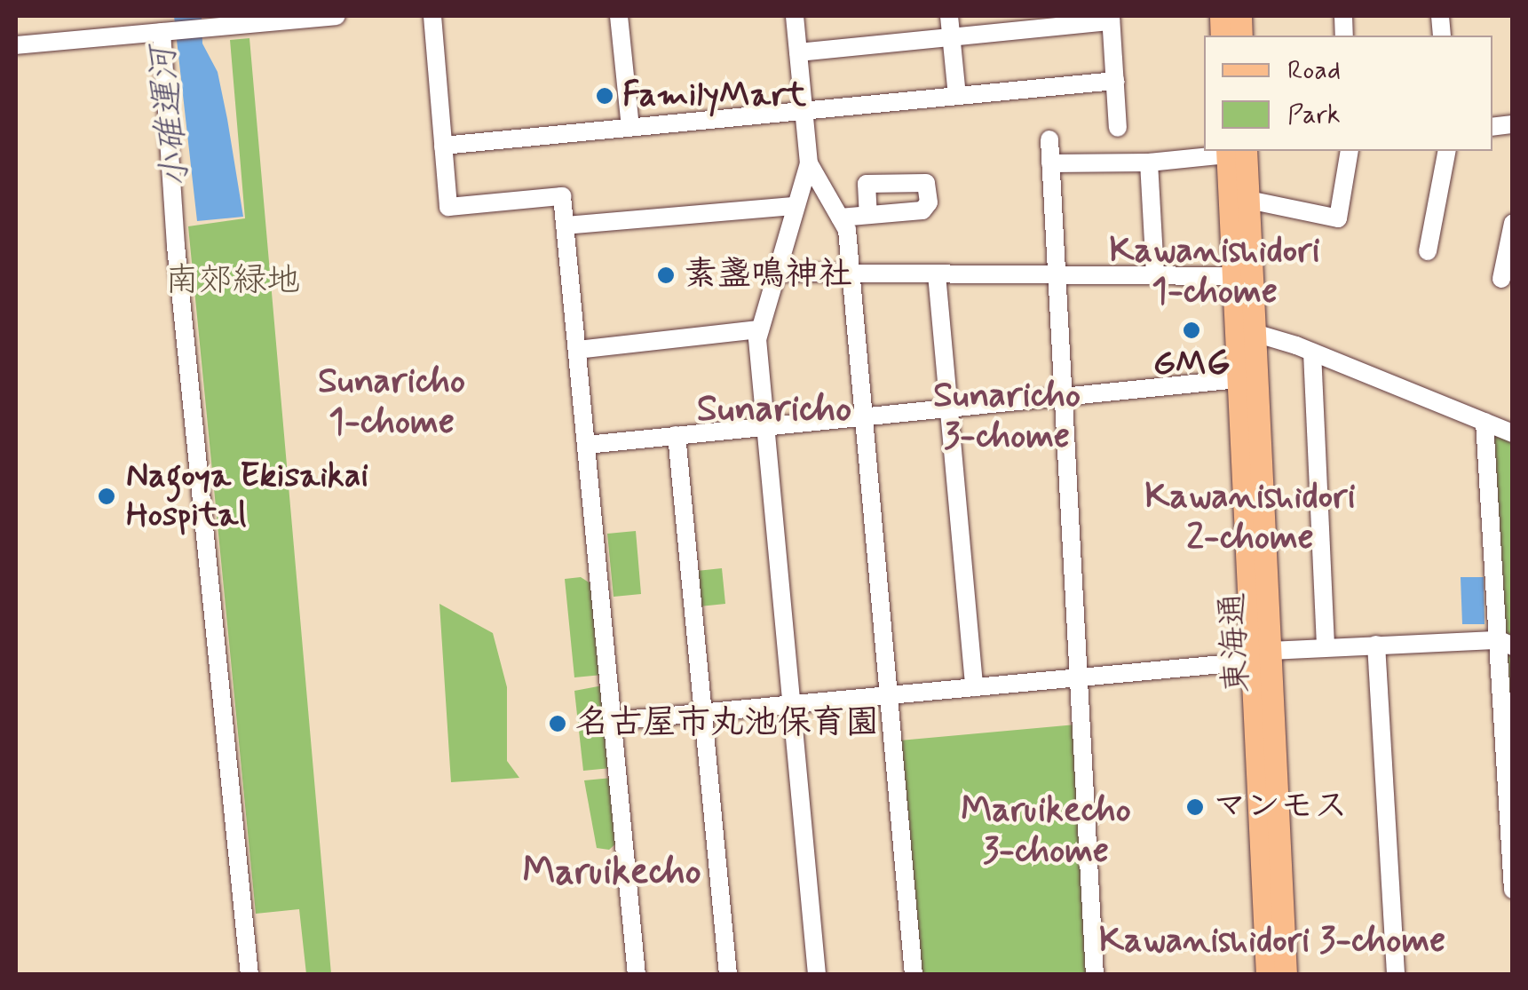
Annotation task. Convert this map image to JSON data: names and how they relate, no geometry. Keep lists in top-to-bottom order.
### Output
{
  "streets": {
    "main road": ["東海通"]
  },
  "districts": [
    "Kawanishidori 1-chome",
    "Sunaricho 1-chome",
    "Sunaricho 3-chome",
    "Sunaricho",
    "Kawanishidori 2-chome",
    "Maruikecho 3-chome",
    "Maruikecho",
    "Kawanishidori 3-chome"
  ],
  "water": ["小碓運河"],
  "parks": ["南郊緑地"],
  "places": [
    "FamilyMart",
    "素盞鳴神社",
    "GMG",
    "Nagoya Ekisaikai Hospital",
    "名古屋市丸池保育園",
    "マンモス"
  ],
  "legend": ["Road", "Park"]
}
